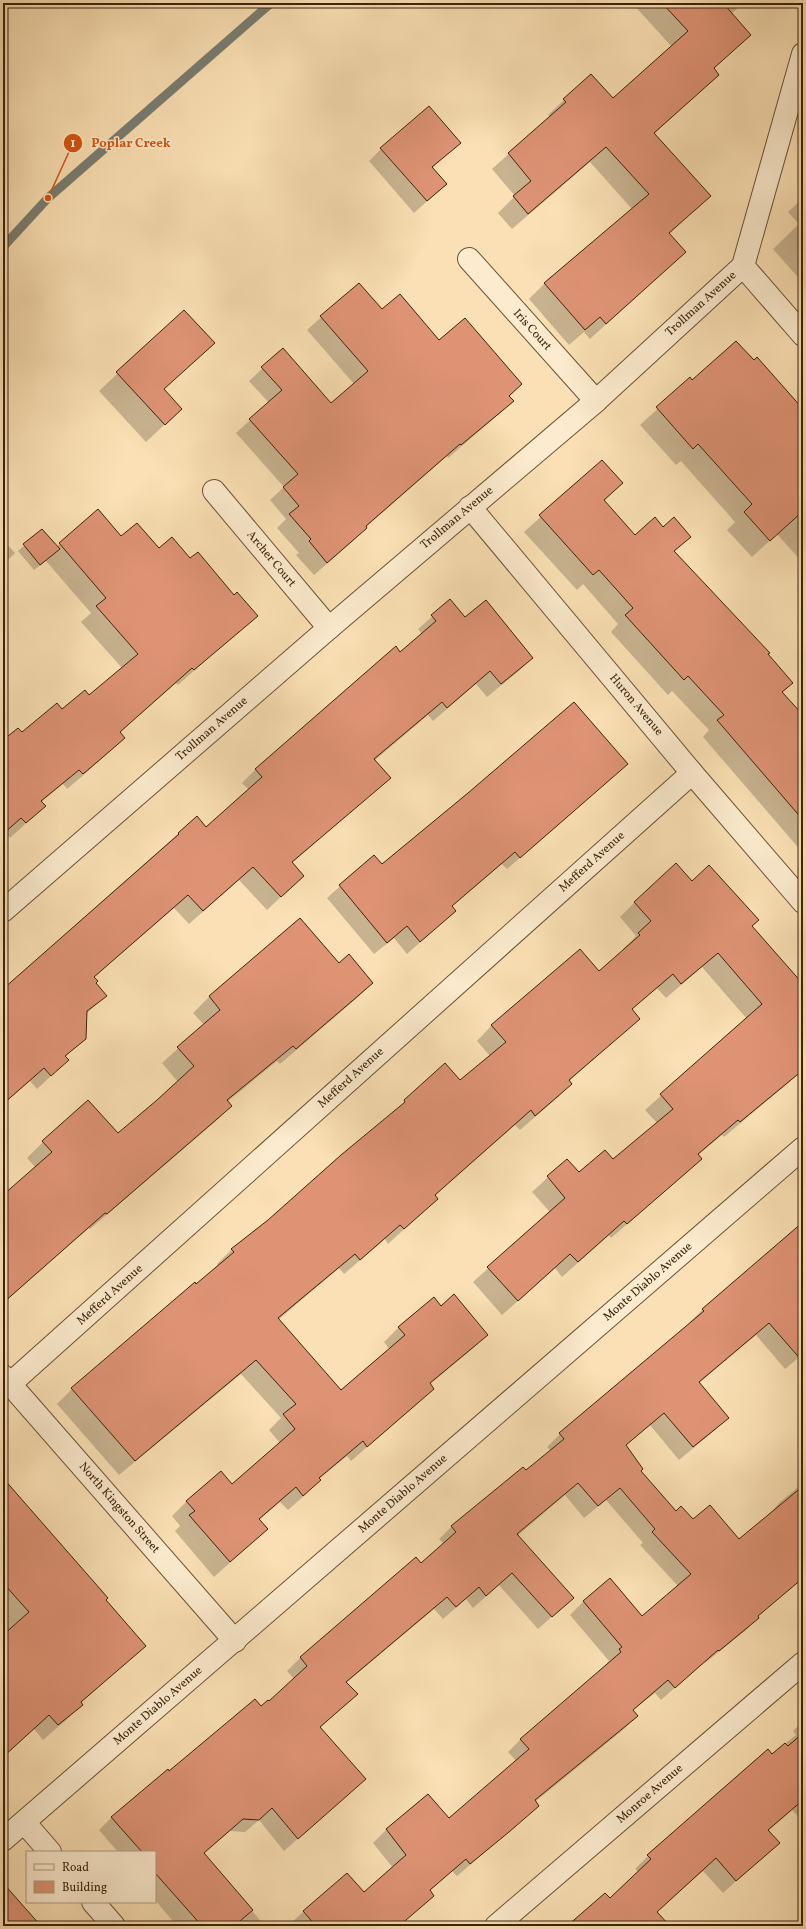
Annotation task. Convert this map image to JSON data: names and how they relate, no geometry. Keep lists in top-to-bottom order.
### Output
{
  "streets": {
    "street": [
      "Trollman Avenue",
      "Iris Court",
      "Archer Court",
      "Huron Avenue",
      "Mefferd Avenue",
      "Monte Diablo Avenue",
      "North Kingston Street",
      "Monroe Avenue"
    ]
  },
  "crossings": [
    ["Trollman Avenue", "Iris Court"],
    ["Trollman Avenue", "Archer Court"],
    ["Trollman Avenue", "Huron Avenue"],
    ["Huron Avenue", "Mefferd Avenue"],
    ["Mefferd Avenue", "North Kingston Street"],
    ["Monte Diablo Avenue", "North Kingston Street"]
  ],
  "places": ["Poplar Creek"],
  "legend": ["Road", "Building"]
}
